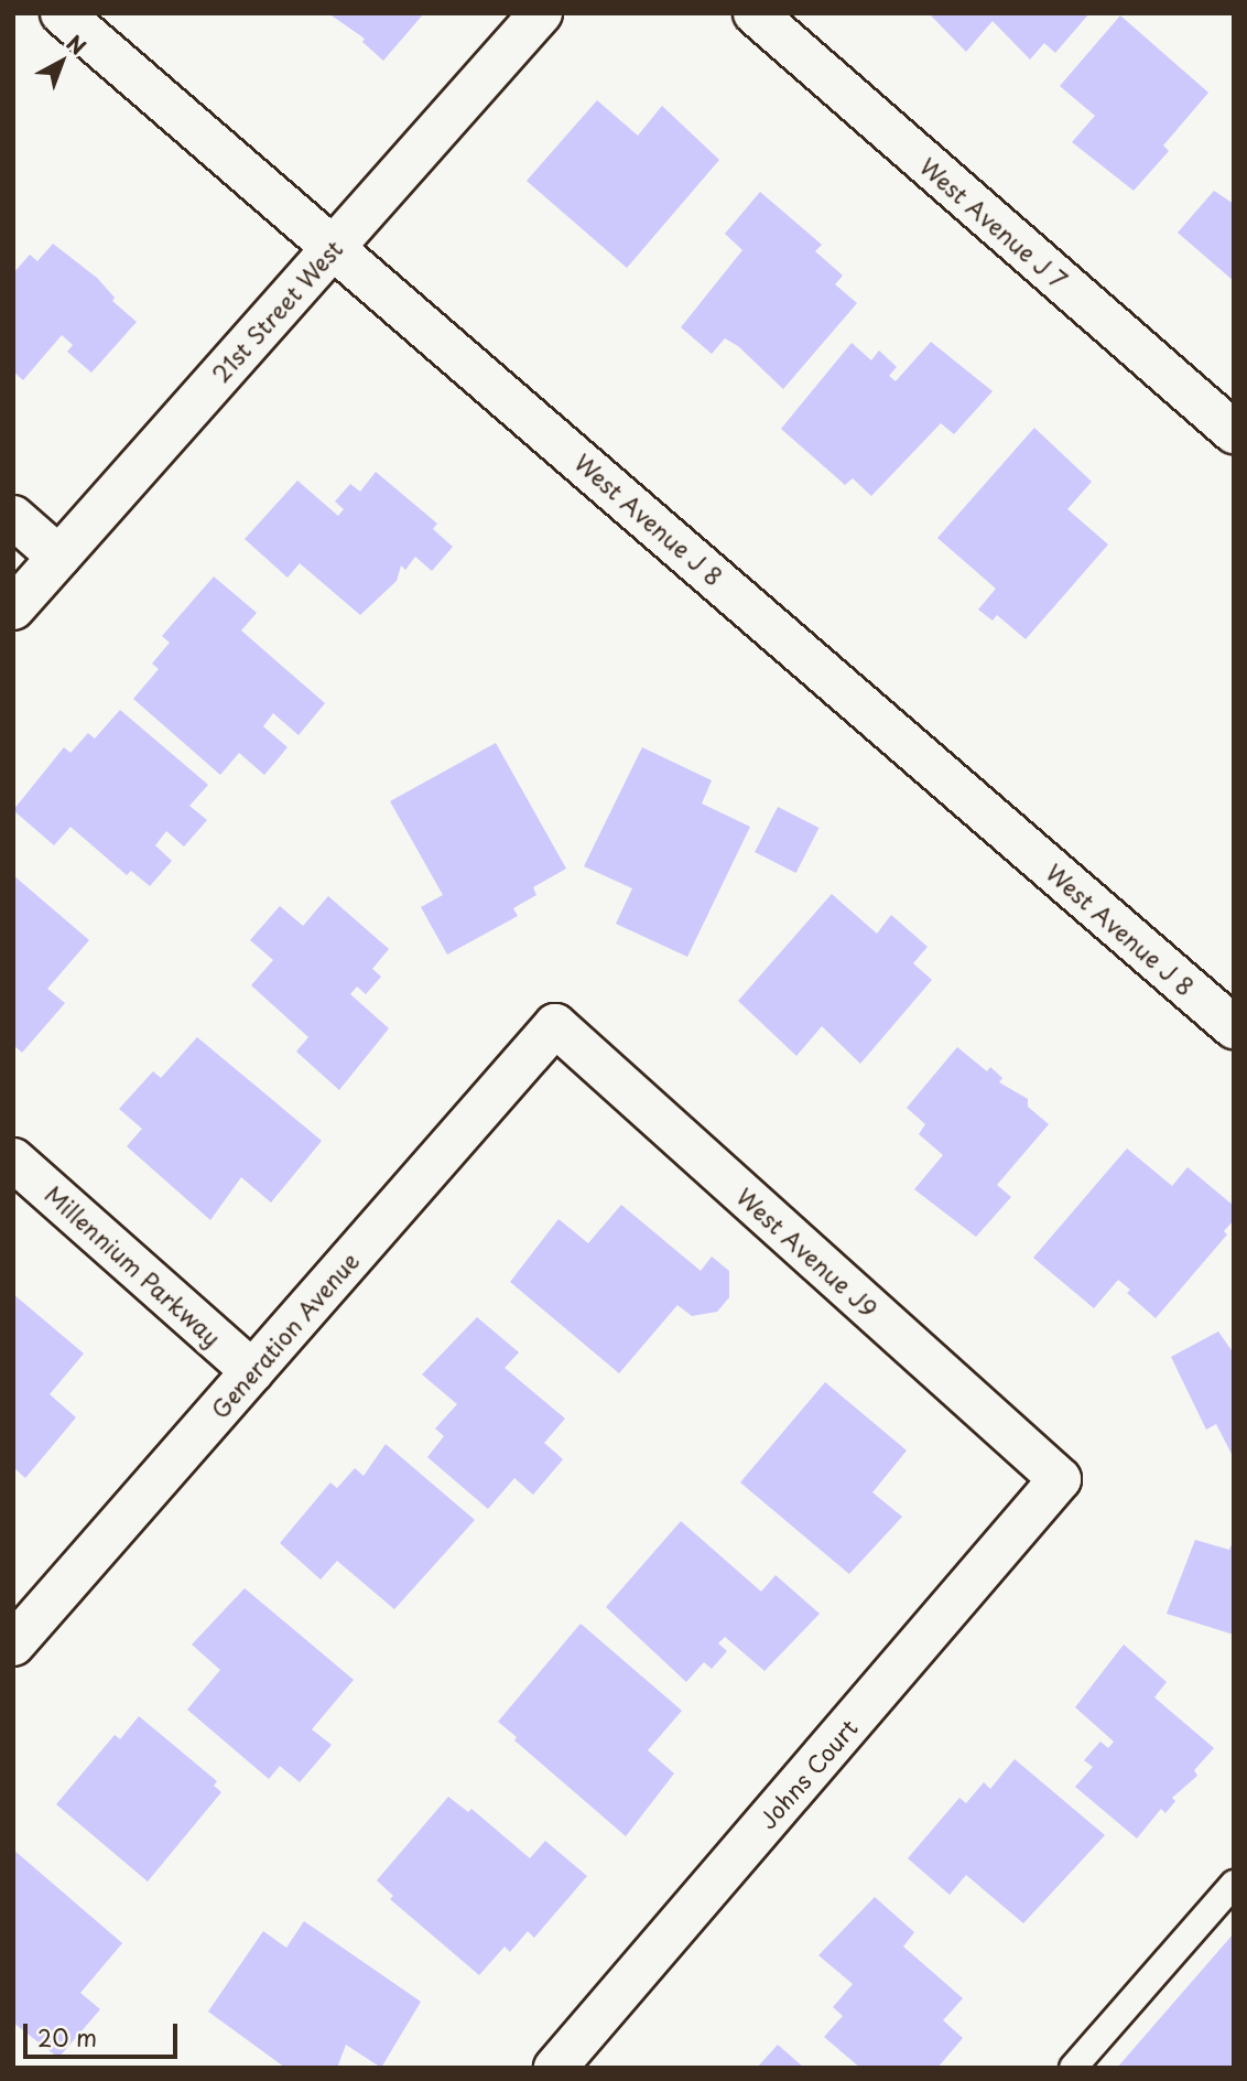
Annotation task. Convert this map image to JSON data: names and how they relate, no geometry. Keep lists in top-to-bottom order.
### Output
{
  "streets": {
    "street": [
      "West Avenue J 7",
      "21st Street West",
      "West Avenue J 8",
      "West Avenue J9",
      "Millennium Parkway",
      "Generation Avenue",
      "Johns Court"
    ]
  },
  "crossings": [
    ["21st Street West", "West Avenue J 8"],
    ["West Avenue J9", "Generation Avenue"],
    ["West Avenue J9", "Johns Court"],
    ["Millennium Parkway", "Generation Avenue"]
  ],
  "scale_bar": "20 m",
  "north": "top right"
}
